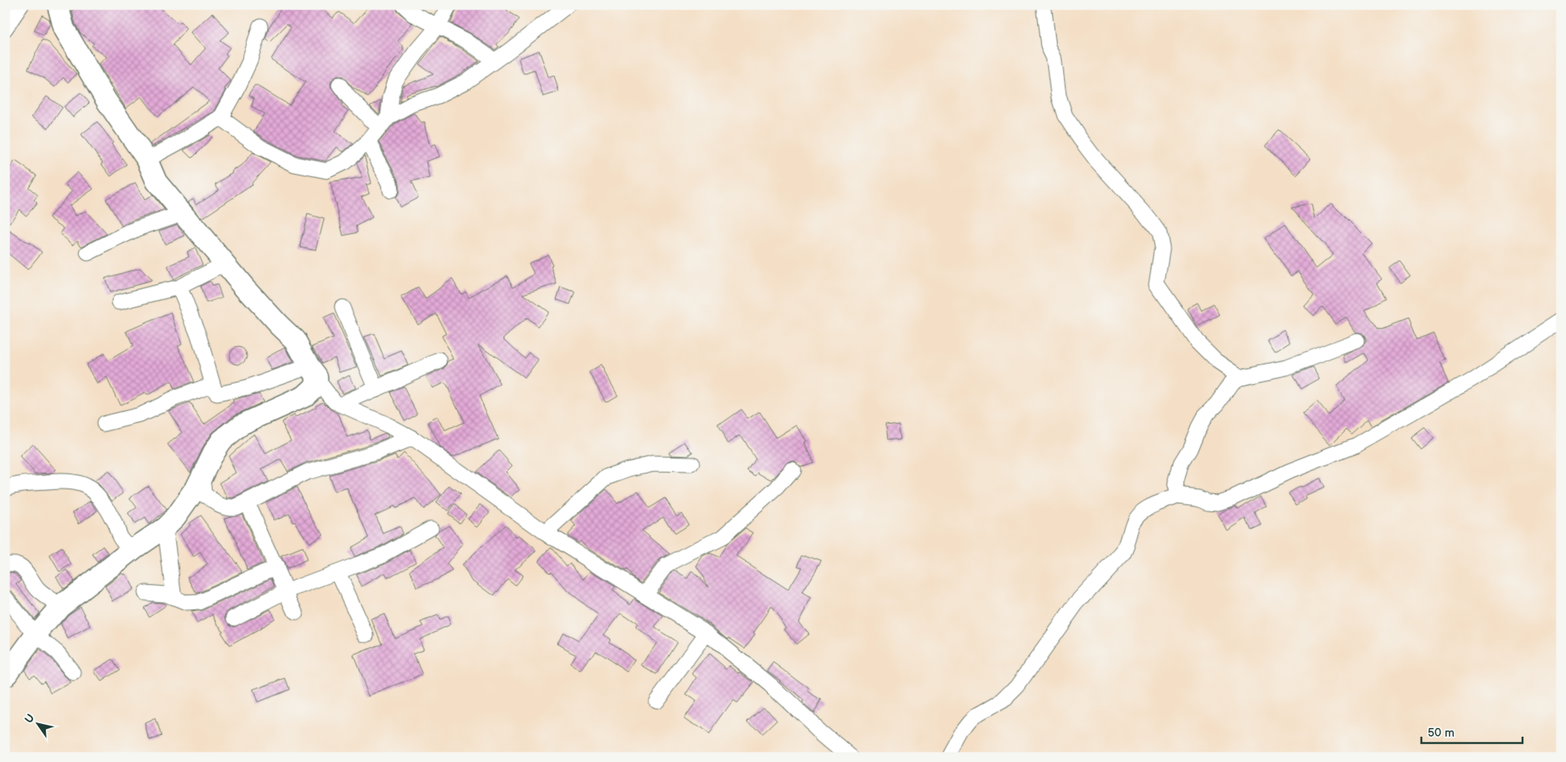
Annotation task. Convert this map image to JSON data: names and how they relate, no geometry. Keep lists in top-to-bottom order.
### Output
{
  "scale_bar": "50 m",
  "north": "top left"
}
